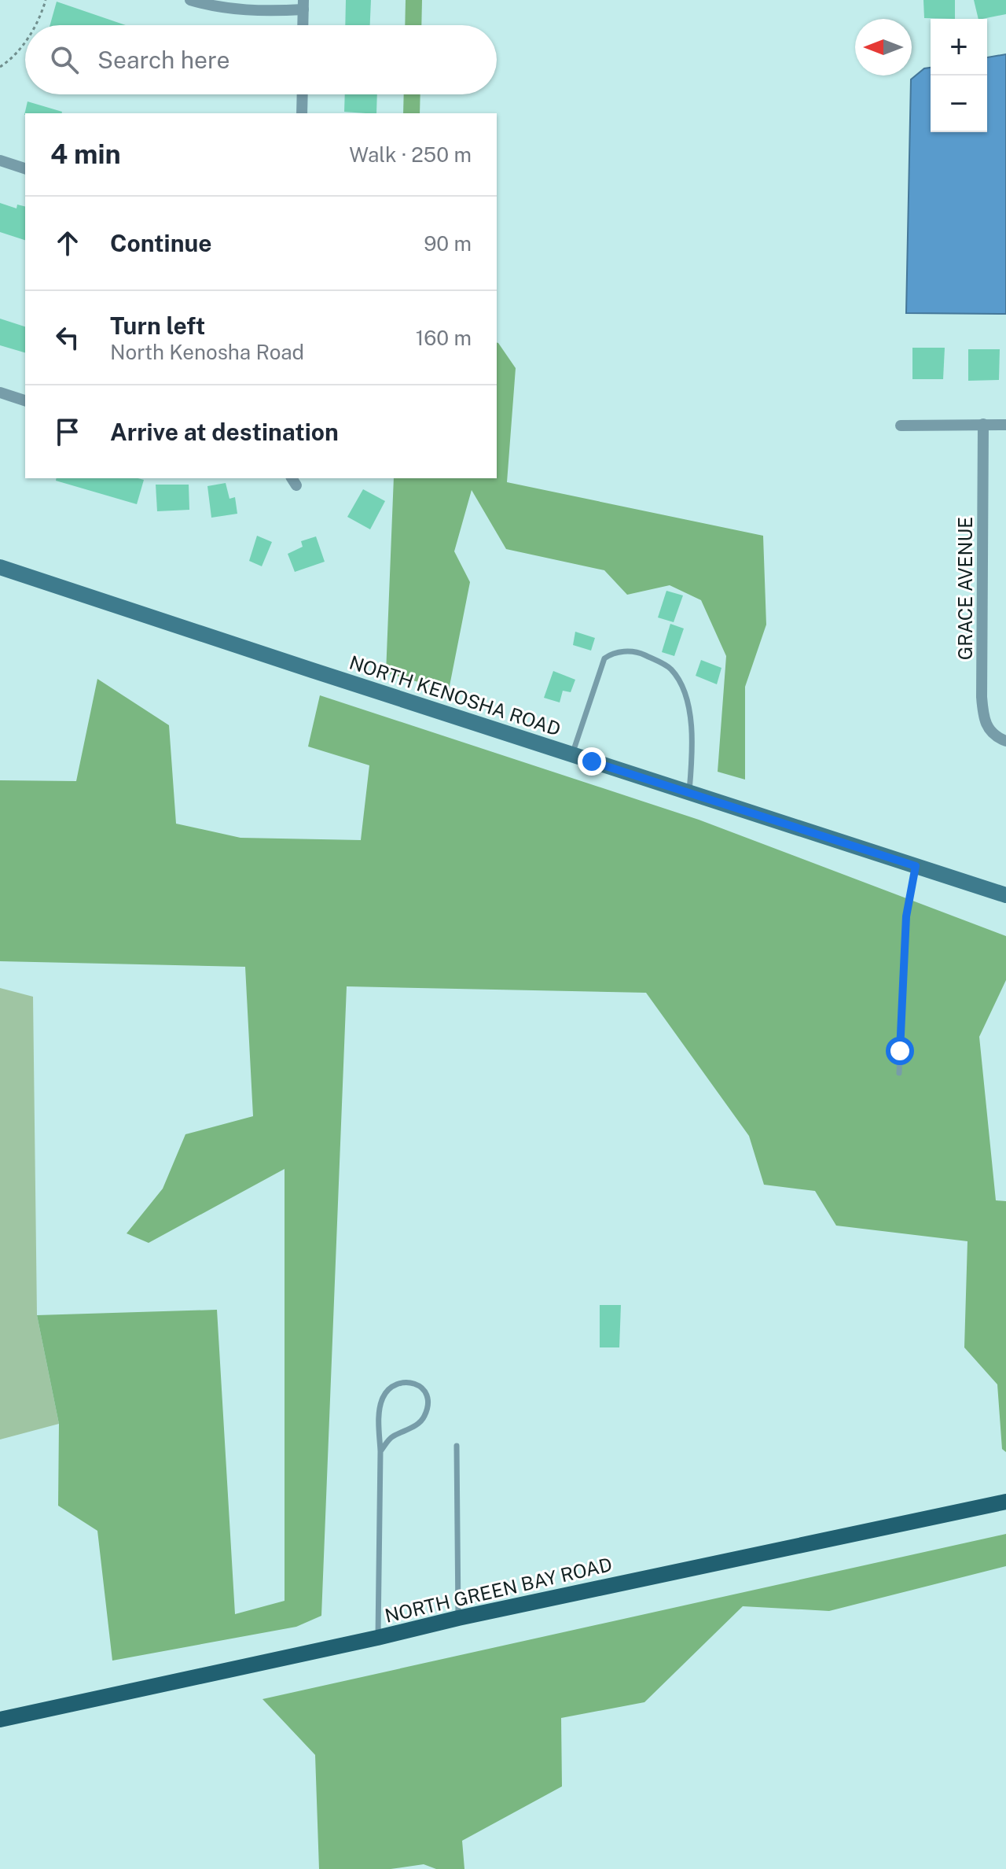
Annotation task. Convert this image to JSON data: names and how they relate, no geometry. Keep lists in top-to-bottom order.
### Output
{
  "streets": {
    "main road": ["NORTH GREEN BAY ROAD"],
    "street": ["GRACE AVENUE", "NORTH KENOSHA ROAD"]
  },
  "north": "left",
  "page": {
    "map_buttons": ["+", "−"],
    "search": "Search here",
    "heading": ["4 min", "Walk · 250 m"],
    "list": [
      ["Continue", "90 m"],
      ["Turn left", "North Kenosha Road", "160 m"],
      "Arrive at destination"
    ]
  }
}
